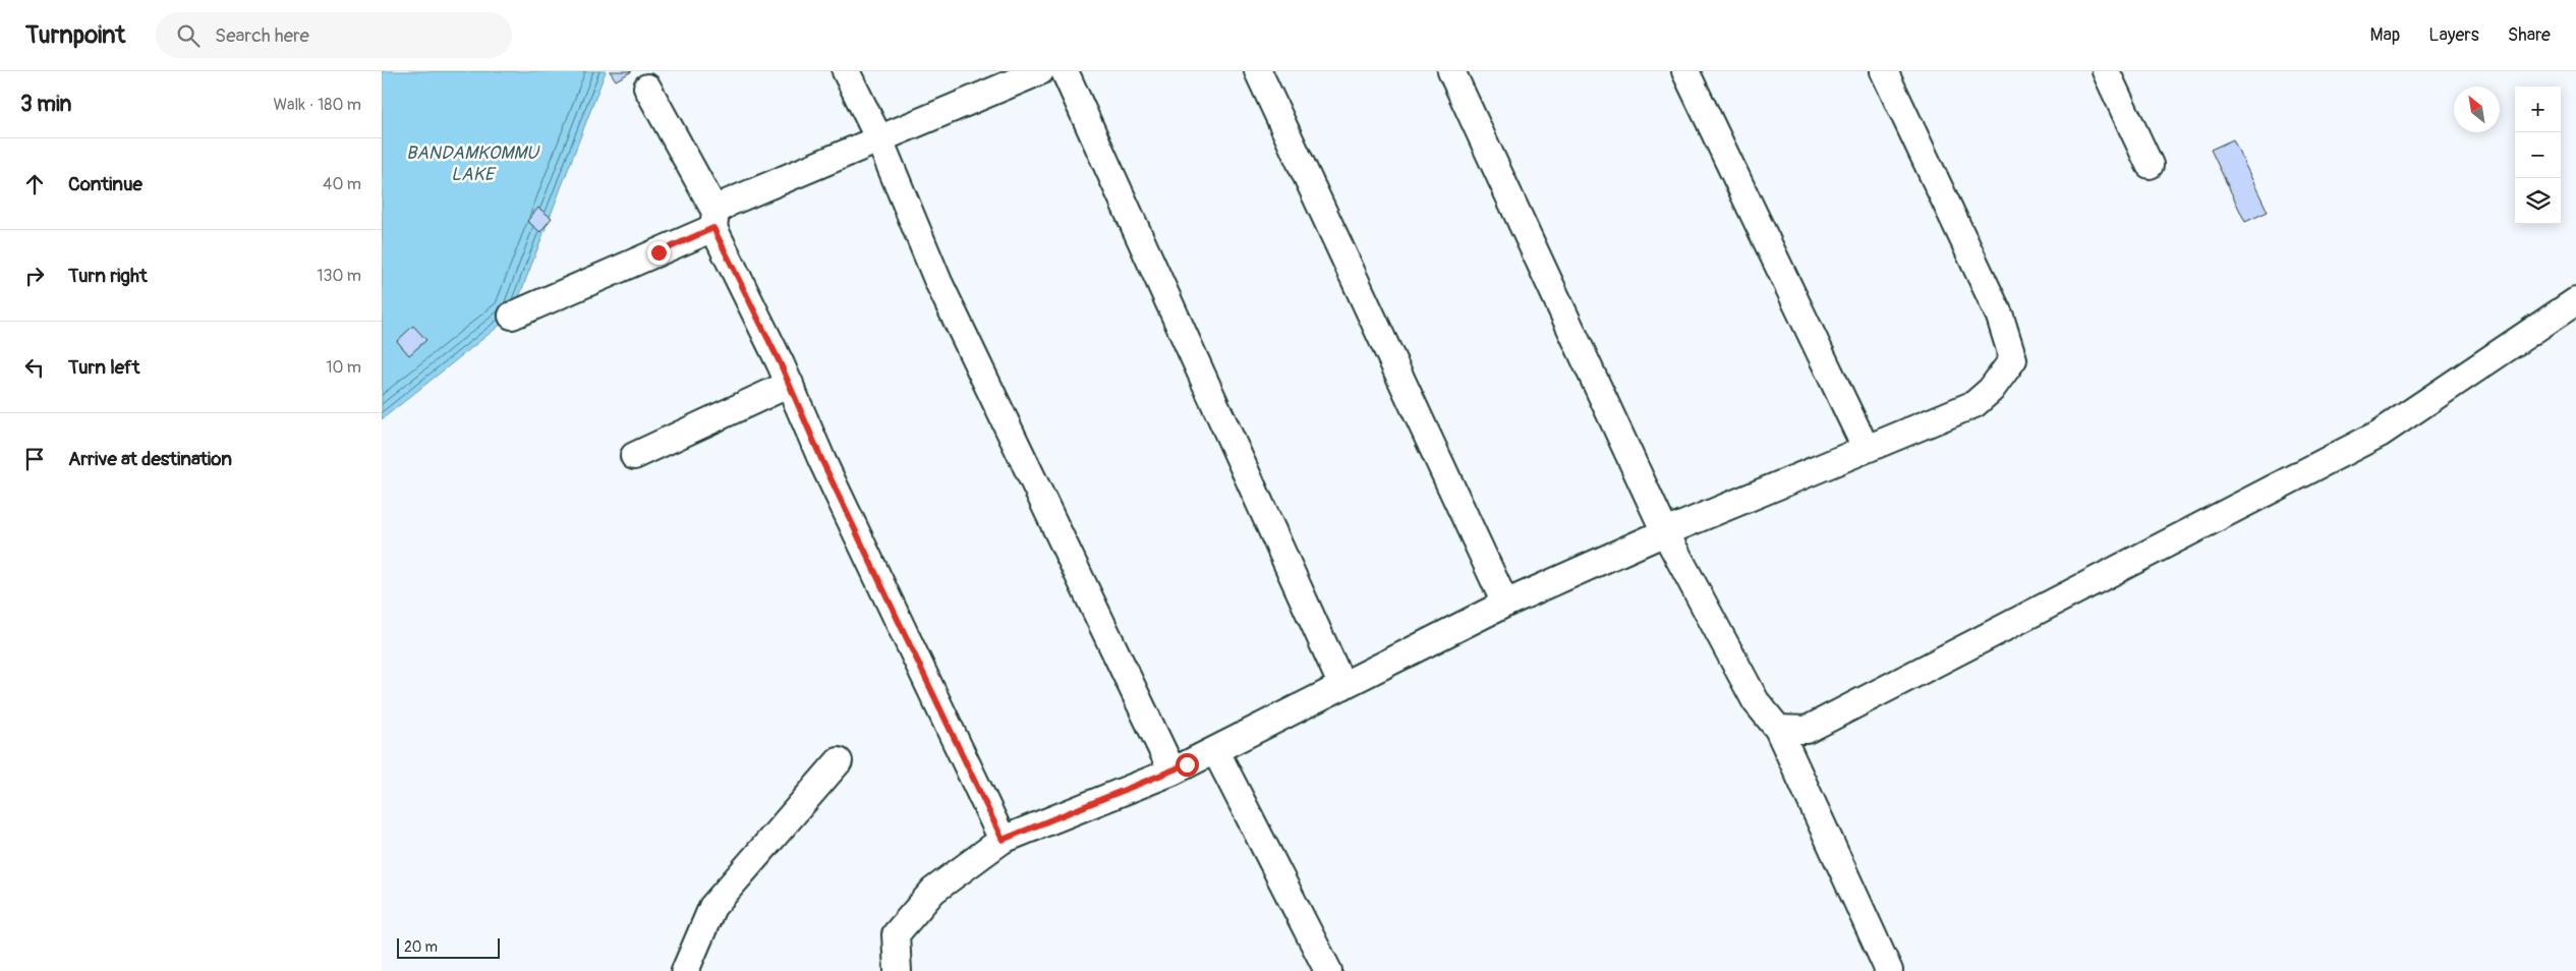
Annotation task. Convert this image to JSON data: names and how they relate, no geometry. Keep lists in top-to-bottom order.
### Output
{
  "water": ["BANDAMKOMMU LAKE"],
  "scale_bar": "20 m",
  "north": "top left",
  "page": {
    "header": "Turnpoint",
    "search": "Search here",
    "nav": ["Map", "Layers", "Share"],
    "heading": ["3 min", "Walk · 180 m"],
    "map_buttons": ["+", "−"],
    "list": [
      ["Continue", "40 m"],
      ["Turn right", "130 m"],
      ["Turn left", "10 m"],
      "Arrive at destination"
    ],
    "scale": "20 m"
  }
}
